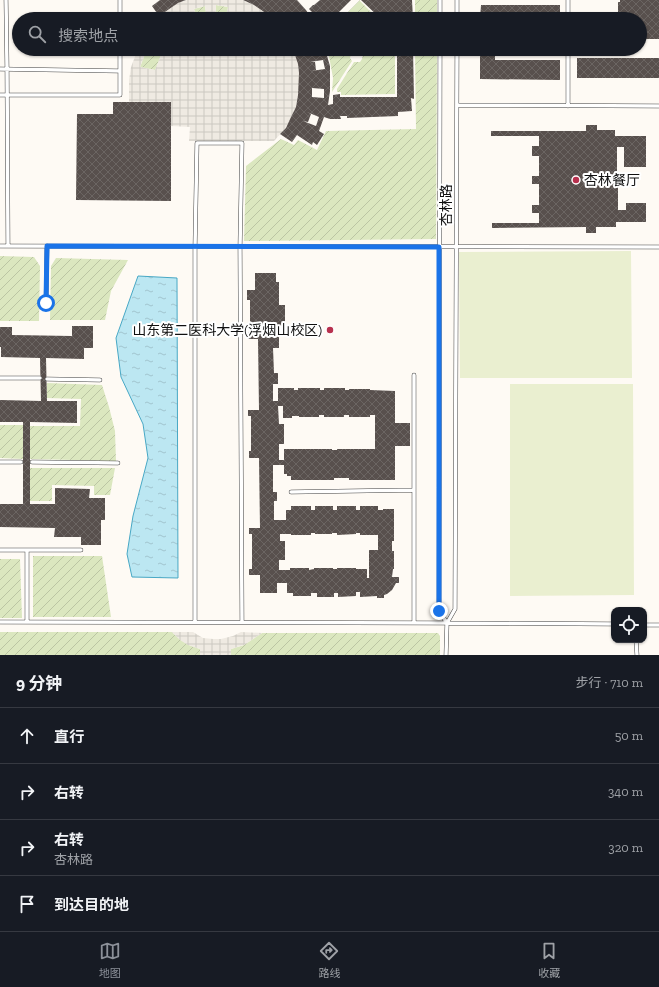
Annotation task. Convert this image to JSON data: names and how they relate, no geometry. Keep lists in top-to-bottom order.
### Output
{
  "streets": {
    "lane": ["杏林路"]
  },
  "places": ["杏林餐厅", "山东第二医科大学(浮烟山校区)"],
  "page": {
    "search": "搜索地点",
    "heading": ["9 分钟", "步行 · 710 m"],
    "list": [
      ["直行", "50 m"],
      ["右转", "340 m"],
      ["右转", "杏林路", "320 m"],
      "到达目的地"
    ],
    "nav": ["地图", "路线", "收藏"]
  }
}
